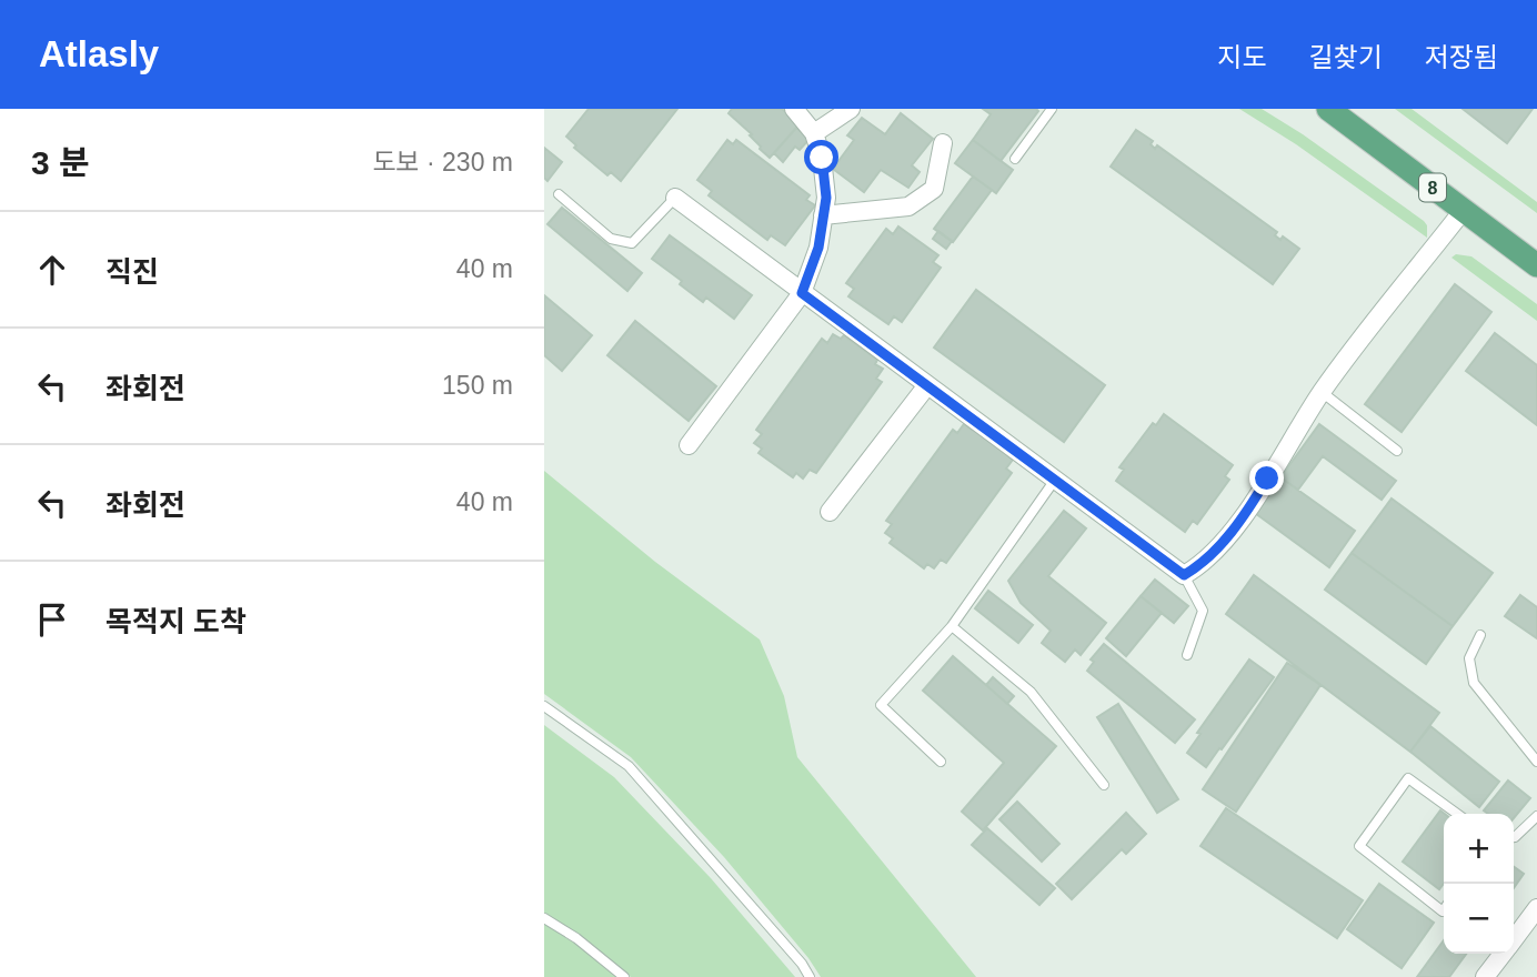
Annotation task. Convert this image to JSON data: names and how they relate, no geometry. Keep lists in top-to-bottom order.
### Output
{
  "streets": {
    "main road": ["8"]
  },
  "page": {
    "header": "Atlasly",
    "nav": ["지도", "길찾기", "저장됨"],
    "heading": ["3 분", "도보 · 230 m"],
    "list": [
      ["직진", "40 m"],
      ["좌회전", "150 m"],
      ["좌회전", "40 m"],
      "목적지 도착"
    ],
    "map_buttons": ["+", "−"]
  }
}
